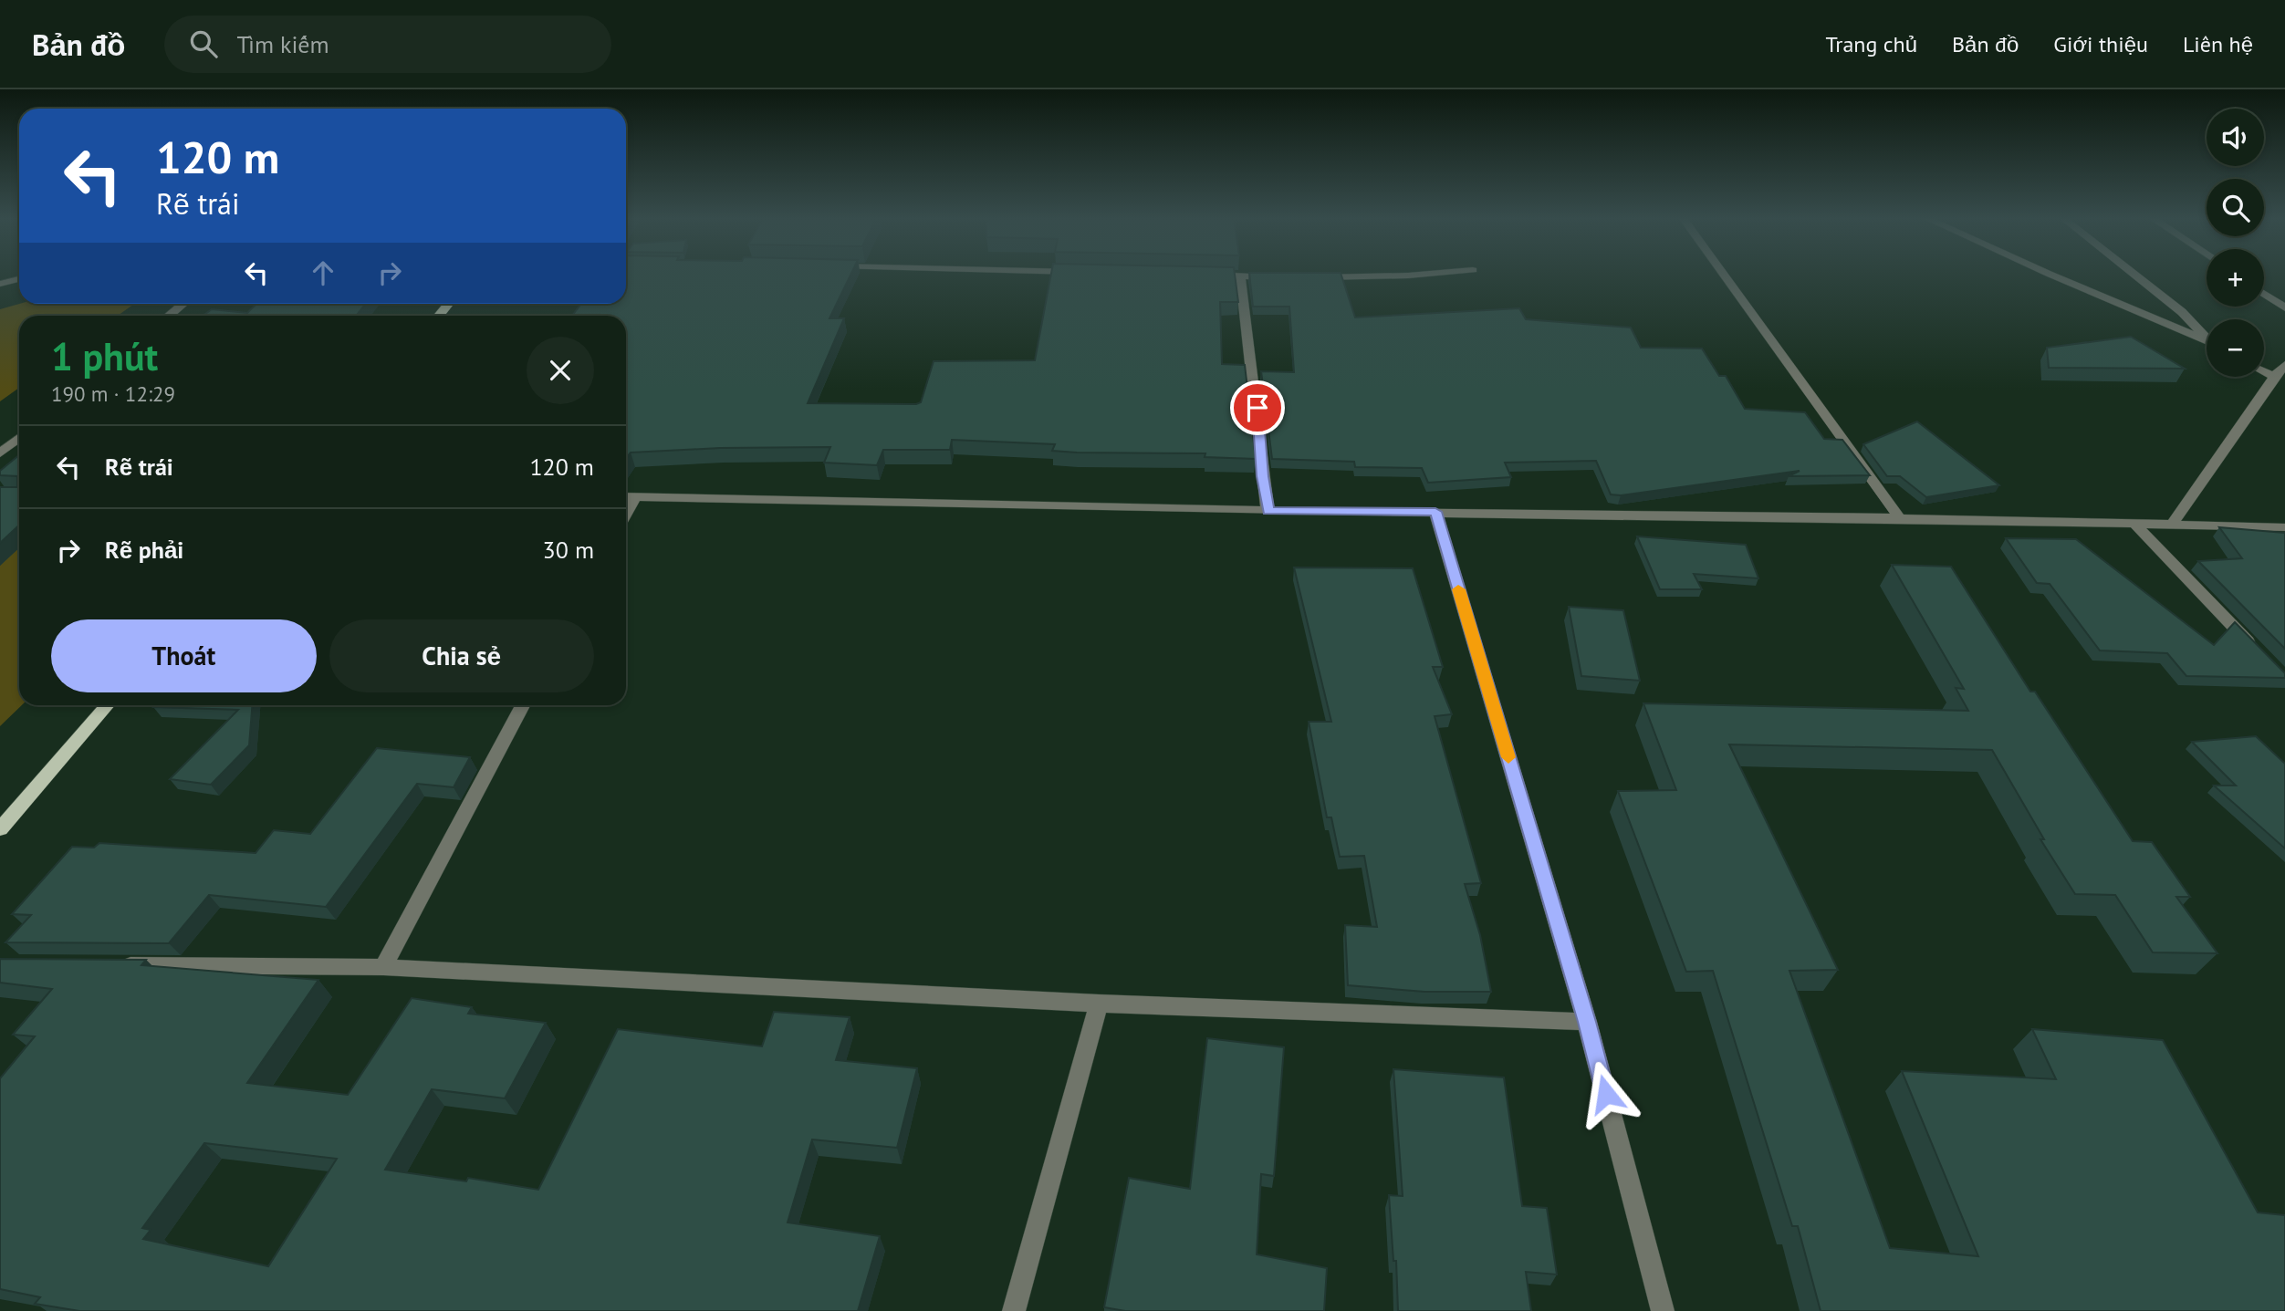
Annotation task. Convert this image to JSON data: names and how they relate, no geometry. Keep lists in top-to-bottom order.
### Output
{
  "page": {
    "header": "Bản đồ",
    "search": "Tìm kiếm",
    "nav": [
      "Trang chủ",
      "Bản đồ",
      "Giới thiệu",
      "Liên hệ"
    ],
    "map_buttons": ["+", "−"],
    "turn": ["120 m", "Rẽ trái"],
    "heading": ["1 phút", "190 m · 12:29"],
    "list": [
      {
        "name": "Rẽ trái",
        "value": "120 m"
      },
      {
        "name": "Rẽ phải",
        "value": "30 m"
      }
    ],
    "buttons": ["Thoát", "Chia sẻ"]
  }
}
